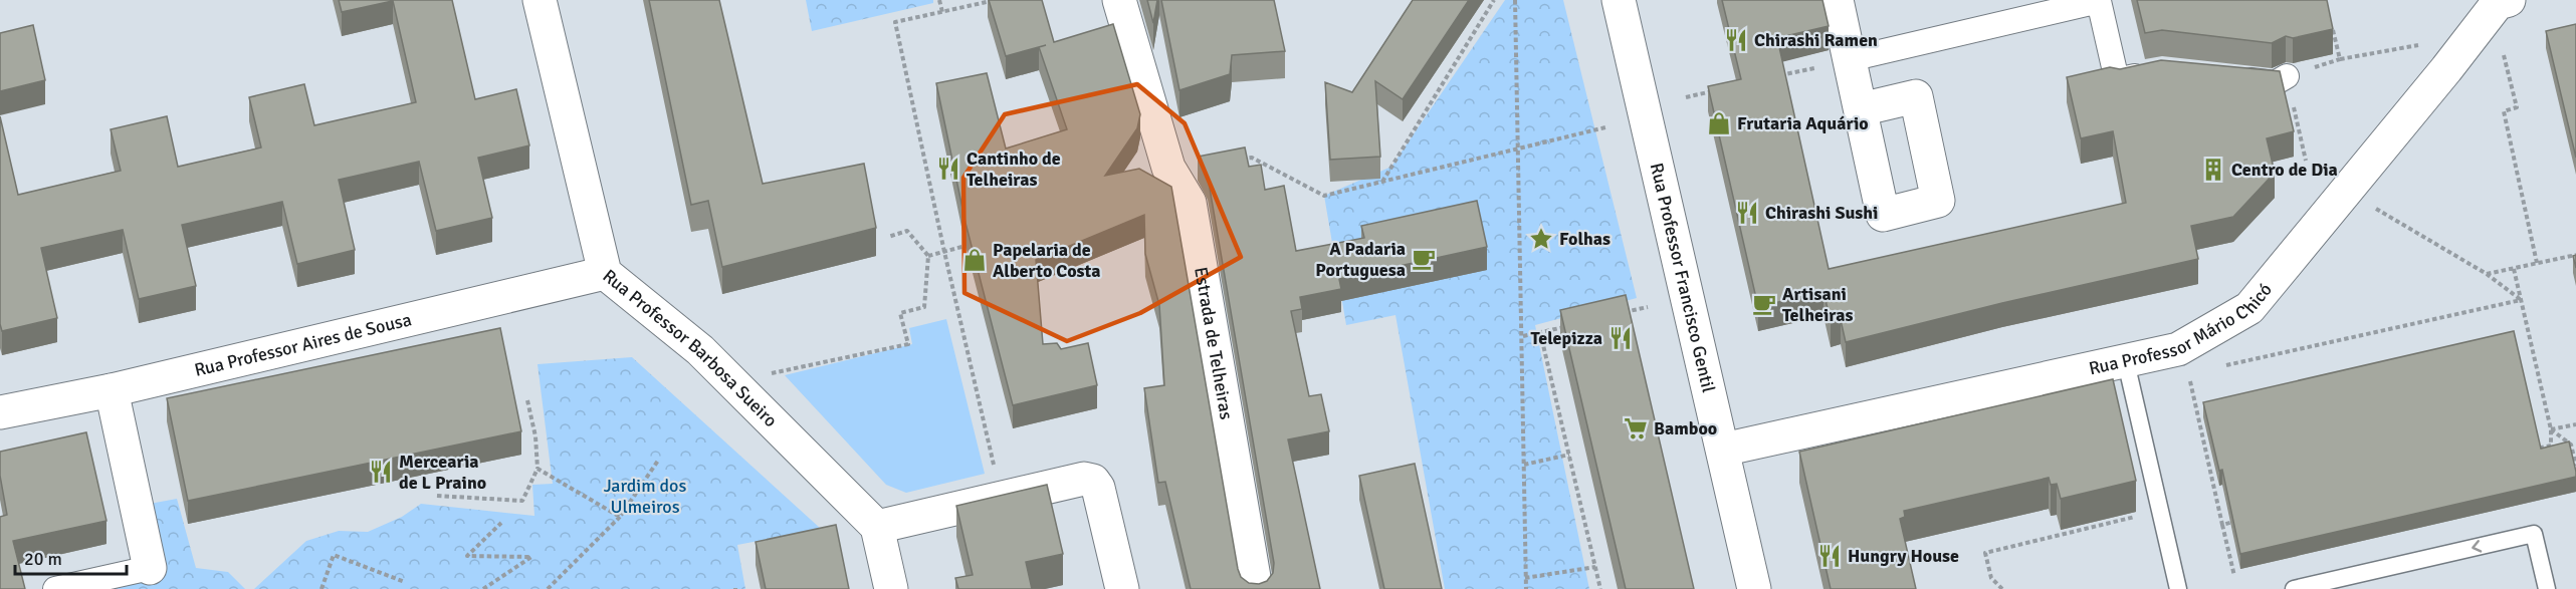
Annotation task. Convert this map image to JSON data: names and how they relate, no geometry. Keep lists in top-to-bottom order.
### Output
{
  "streets": {
    "street": [
      "Rua Professor Francisco Gentil",
      "Rua Professor Mário Chicó",
      "Estrada de Telheiras",
      "Rua Professor Aires de Sousa",
      "Rua Professor Barbosa Sueiro"
    ]
  },
  "crossings": [
    ["Rua Professor Francisco Gentil", "Rua Professor Mário Chicó"],
    ["Rua Professor Aires de Sousa", "Rua Professor Barbosa Sueiro"]
  ],
  "parks": ["Jardim dos Ulmeiros"],
  "places": {
    "restaurant": [
      "Chirashi Ramen",
      "Cantinho de Telheiras",
      "Chirashi Sushi",
      "Telepizza",
      "Mercearia de L Praino",
      "Hungry House"
    ],
    "shop": ["Frutaria Aquário", "Papelaria de Alberto Costa"],
    "building": ["Centro de Dia"],
    "place": ["Folhas"],
    "cafe": ["A Padaria Portuguesa", "Artisani Telheiras"],
    "supermarket": ["Bamboo"]
  },
  "scale_bar": "20 m"
}
